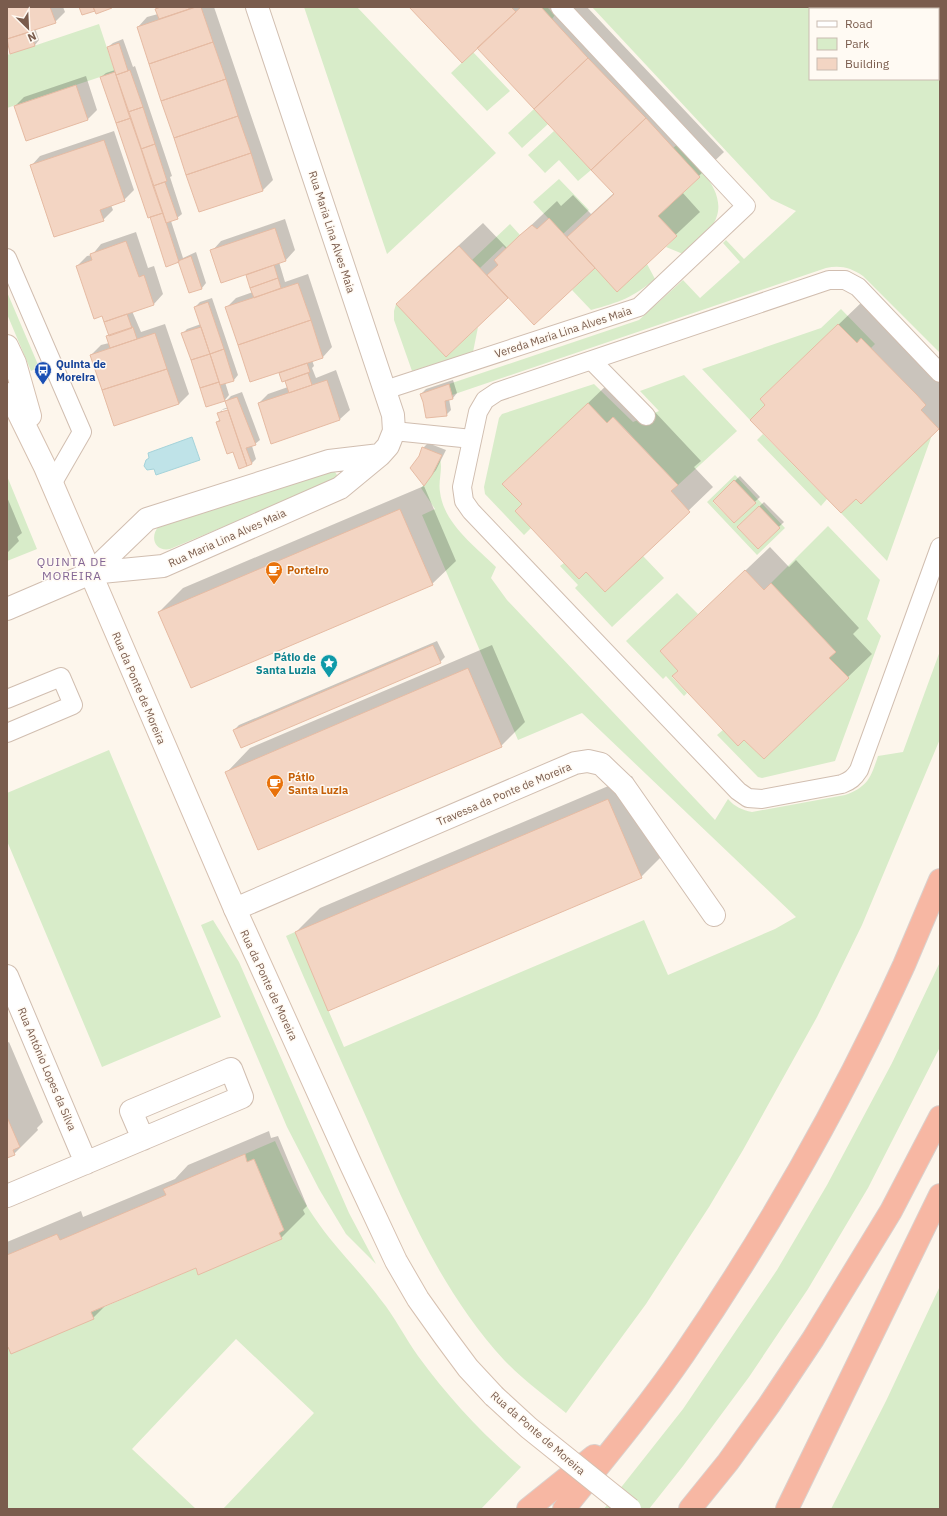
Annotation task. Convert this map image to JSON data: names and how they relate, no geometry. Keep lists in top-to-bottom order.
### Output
{
  "streets": {
    "street": [
      "Rua Maria Lina Alves Maia",
      "Rua da Ponte de Moreira",
      "Travessa da Ponte de Moreira",
      "Rua António Lopes da Silva"
    ],
    "lane": ["Vereda Maria Lina Alves Maia"]
  },
  "crossings": [
    ["Rua Maria Lina Alves Maia", "Vereda Maria Lina Alves Maia"],
    ["Rua Maria Lina Alves Maia", "Rua da Ponte de Moreira"],
    ["Rua da Ponte de Moreira", "Travessa da Ponte de Moreira"]
  ],
  "districts": ["QUINTA DE MOREIRA"],
  "places": {
    "bus stop": ["Quinta de Moreira"],
    "cafe": ["Porteiro", "Pátio Santa Luzia"],
    "place": ["Pátio de Santa Luzia"]
  },
  "legend": ["Road", "Park", "Building"],
  "north": "bottom right"
}
